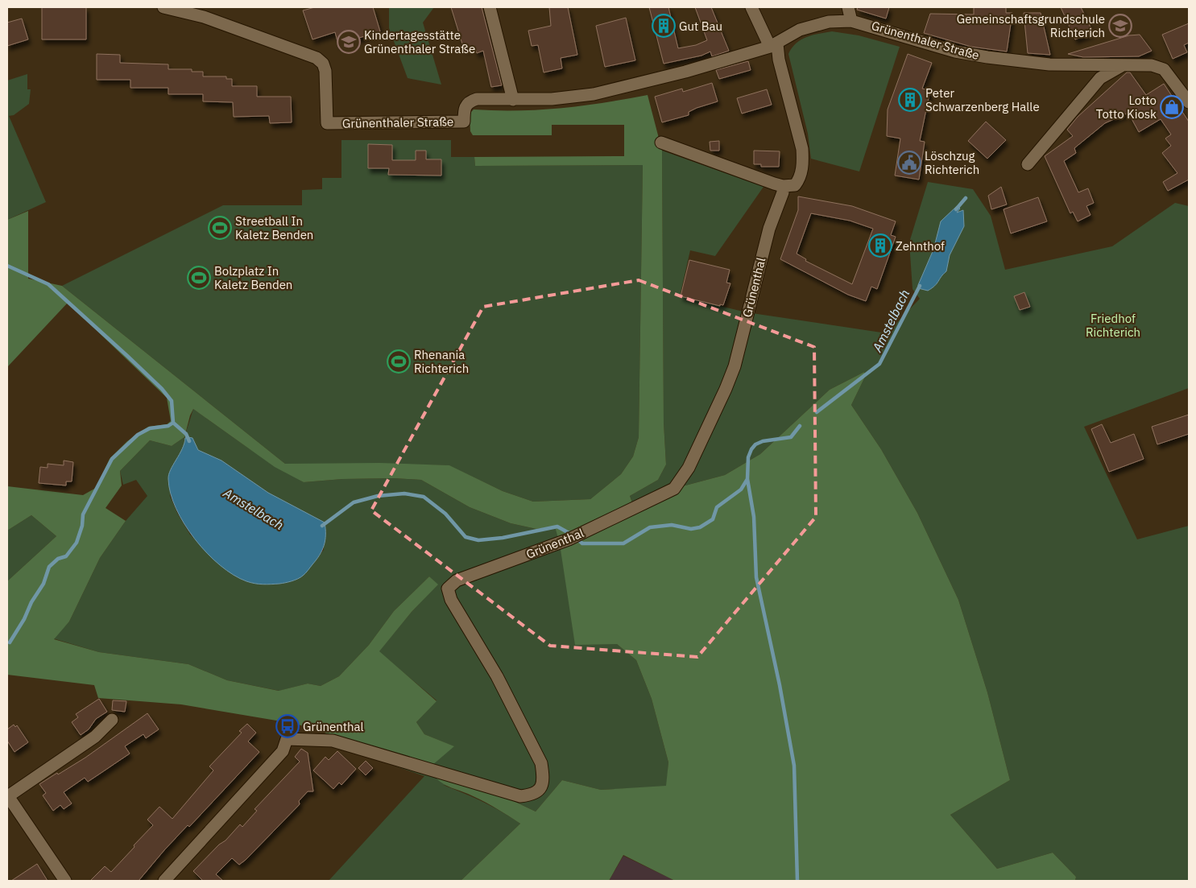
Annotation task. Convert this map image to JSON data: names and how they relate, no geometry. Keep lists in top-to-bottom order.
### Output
{
  "streets": {
    "street": ["Grünenthaler Straße", "Grünenthal"]
  },
  "water": ["Amstelbach"],
  "parks": ["Friedhof Richterich"],
  "places": {
    "building": ["Gut Bau", "Peter Schwarzenberg Halle", "Zehnthof"],
    "school or university": ["Gemeinschaftsgrundschule Richterich", "Kindertagesstätte Grünenthaler Straße"],
    "shop": ["Lotto Totto Kiosk"],
    "public building": ["Löschzug Richterich"],
    "sports": ["Streetball In Kaletz Benden", "Bolzplatz In Kaletz Benden", "Rhenania Richterich"],
    "bus stop": ["Grünenthal"]
  }
}
